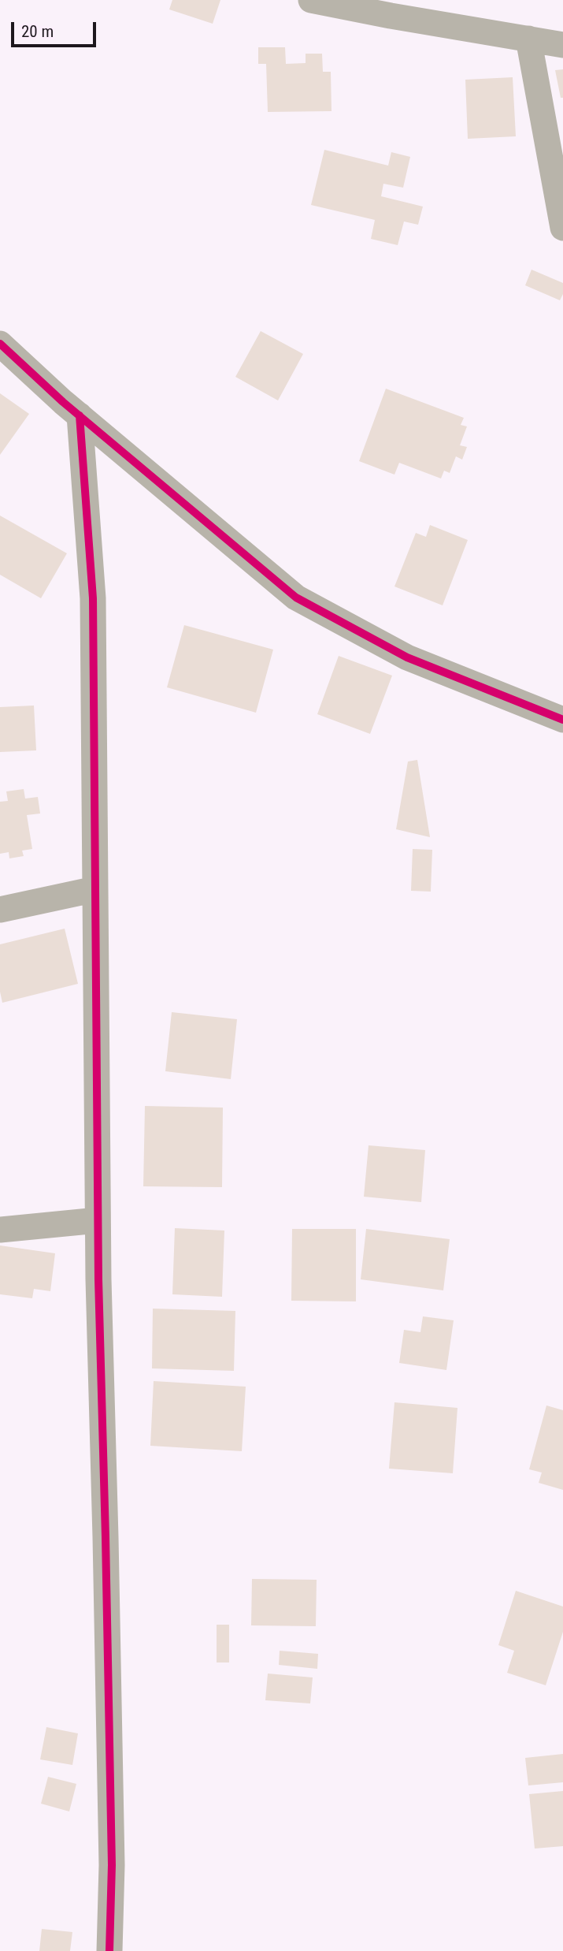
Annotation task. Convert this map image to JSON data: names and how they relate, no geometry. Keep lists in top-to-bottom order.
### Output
{
  "scale_bar": "20 m"
}
